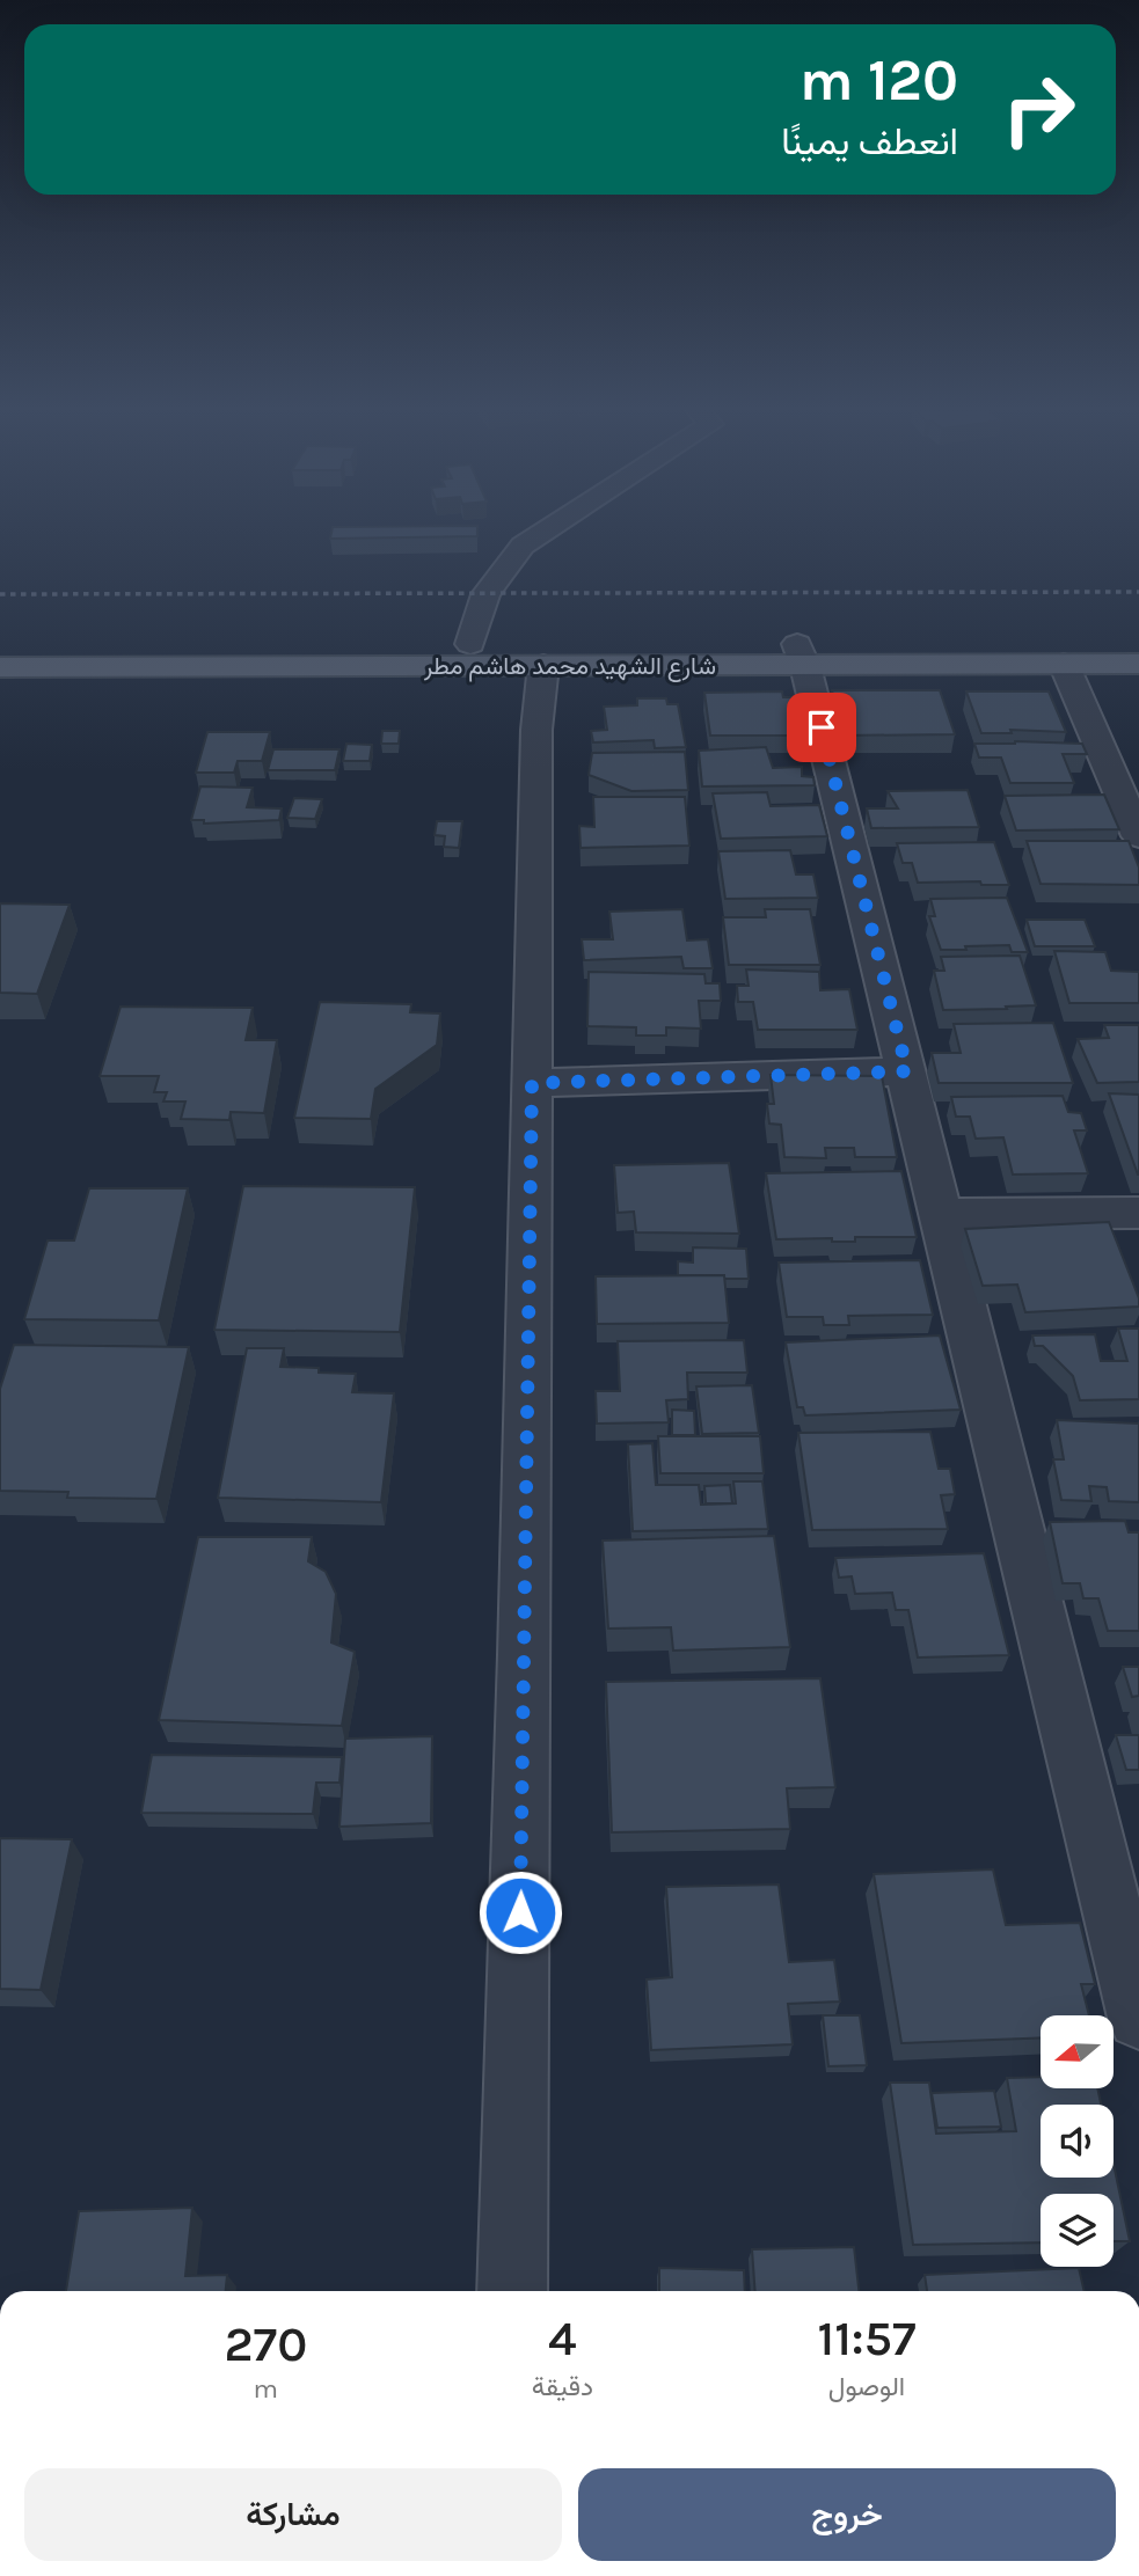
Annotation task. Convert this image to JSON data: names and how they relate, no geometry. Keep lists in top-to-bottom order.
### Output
{
  "streets": {
    "main road": ["شارع الشهيد محمد هاشم مطر"]
  },
  "north": "left",
  "page": {
    "turn": ["120 m", "انعطف يمينًا"],
    "eta": [
      "11:57",
      "الوصول",
      "4",
      "دقيقة",
      "270",
      "m"
    ],
    "buttons": ["خروج", "مشاركة"]
  }
}
